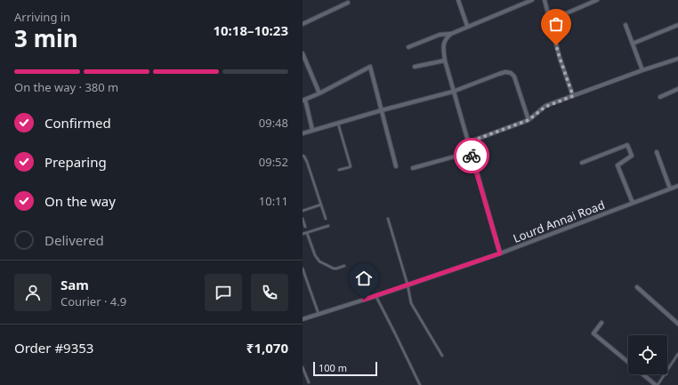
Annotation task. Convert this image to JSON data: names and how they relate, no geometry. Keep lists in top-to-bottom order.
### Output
{
  "streets": {
    "street": ["Lourd Annai Road"]
  },
  "scale_bar": "100 m",
  "page": {
    "heading": ["3 min", "Arriving in", "10:18–10:23"],
    "panel": [
      "Sam",
      "Courier · 4.9",
      "Order #9353",
      "₹1,070"
    ],
    "bar": "On the way · 380 m",
    "list": [
      ["Confirmed", "09:48"],
      ["Preparing", "09:52"],
      ["On the way", "10:11"],
      "Delivered"
    ],
    "scale": "100 m"
  }
}
